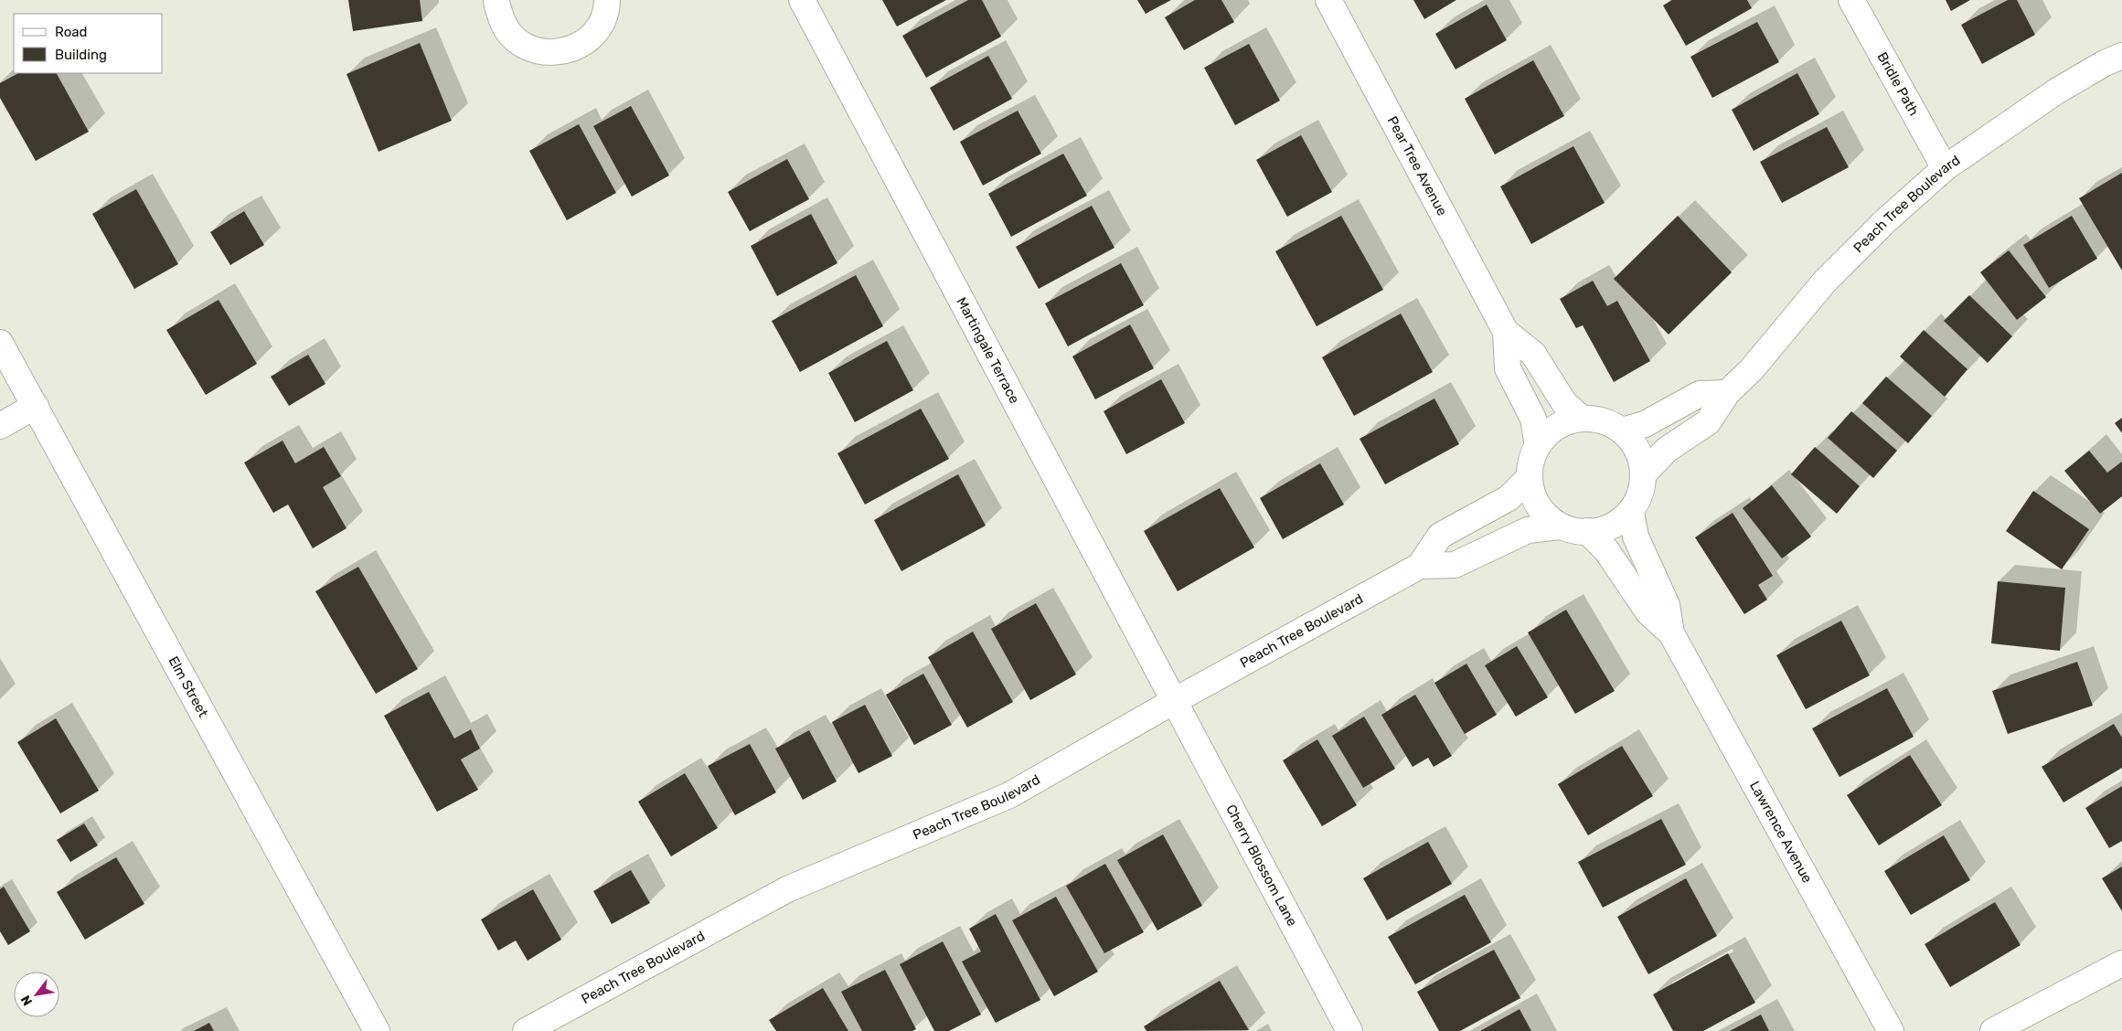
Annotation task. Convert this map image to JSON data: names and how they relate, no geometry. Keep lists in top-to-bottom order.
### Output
{
  "streets": {
    "street": [
      "Bridle Path",
      "Pear Tree Avenue",
      "Peach Tree Boulevard",
      "Martingale Terrace",
      "Elm Street",
      "Lawrence Avenue",
      "Cherry Blossom Lane"
    ]
  },
  "crossings": [
    ["Bridle Path", "Peach Tree Boulevard"],
    ["Pear Tree Avenue", "Peach Tree Boulevard"],
    ["Pear Tree Avenue", "Lawrence Avenue"],
    ["Peach Tree Boulevard", "Martingale Terrace"],
    ["Peach Tree Boulevard", "Lawrence Avenue"],
    ["Peach Tree Boulevard", "Cherry Blossom Lane"],
    ["Martingale Terrace", "Cherry Blossom Lane"]
  ],
  "legend": ["Road", "Building"],
  "north": "bottom left"
}
